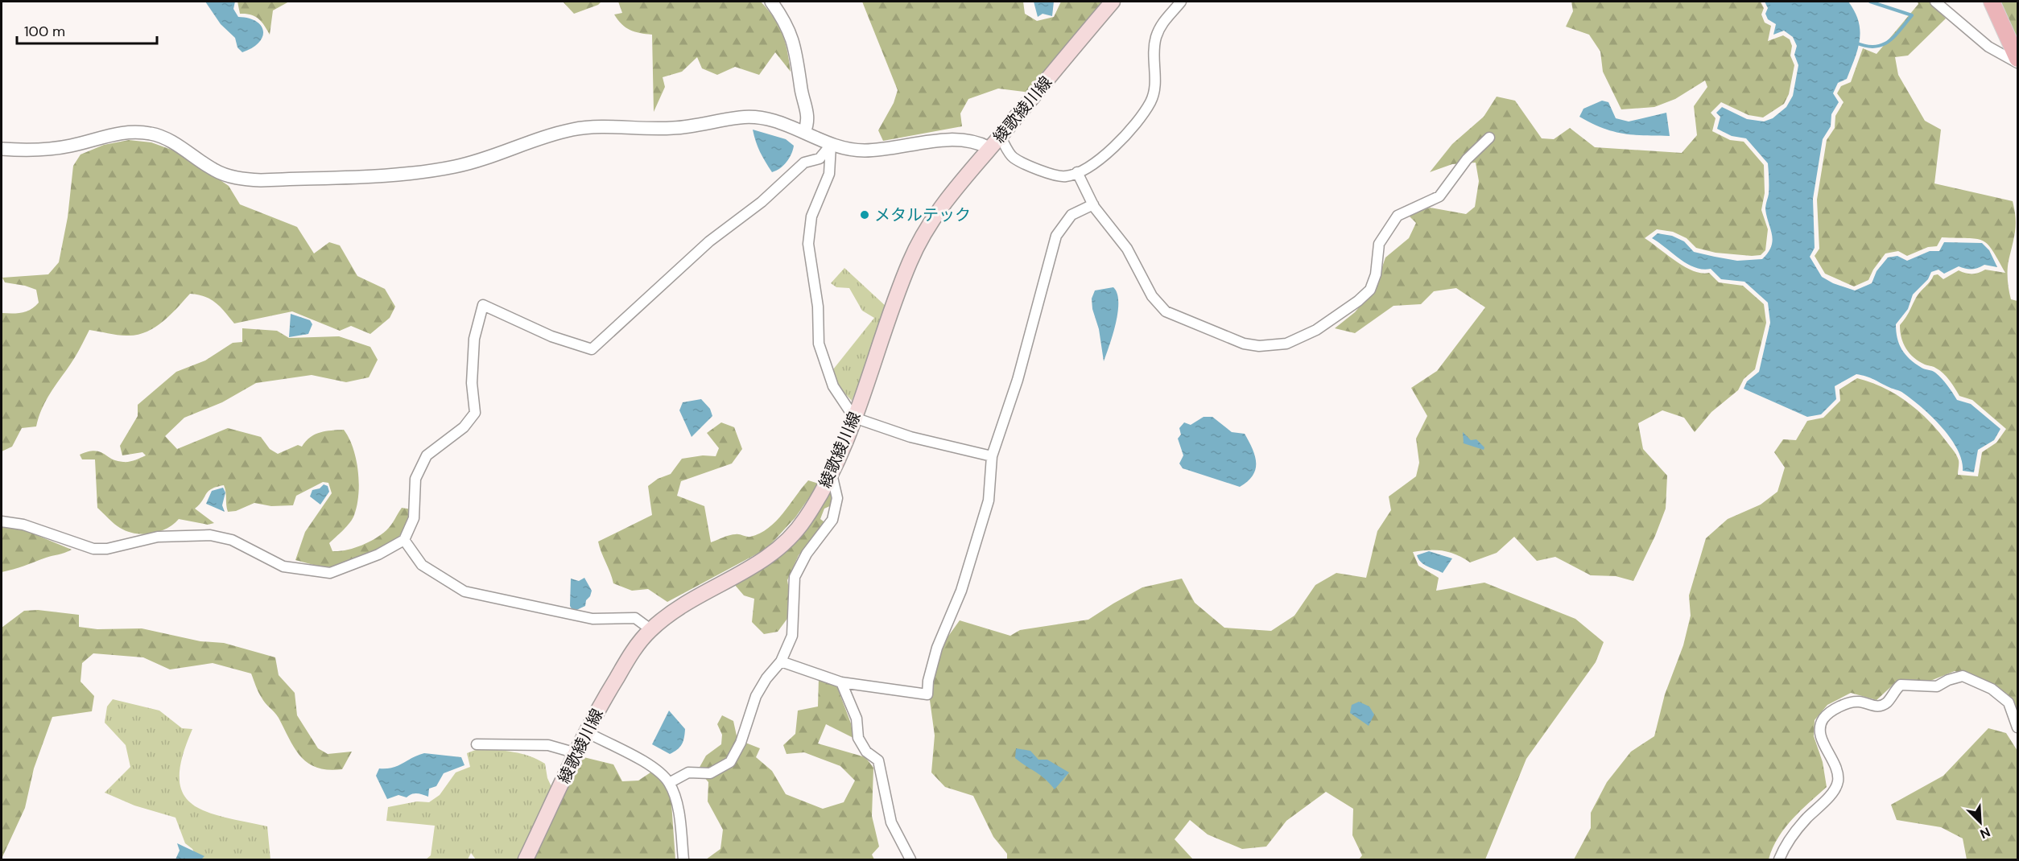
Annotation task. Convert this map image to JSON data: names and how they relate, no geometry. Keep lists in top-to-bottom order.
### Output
{
  "streets": {
    "main road": ["綾歌綾川線"]
  },
  "places": ["メタルテック"],
  "scale_bar": "100 m",
  "north": "bottom right"
}
